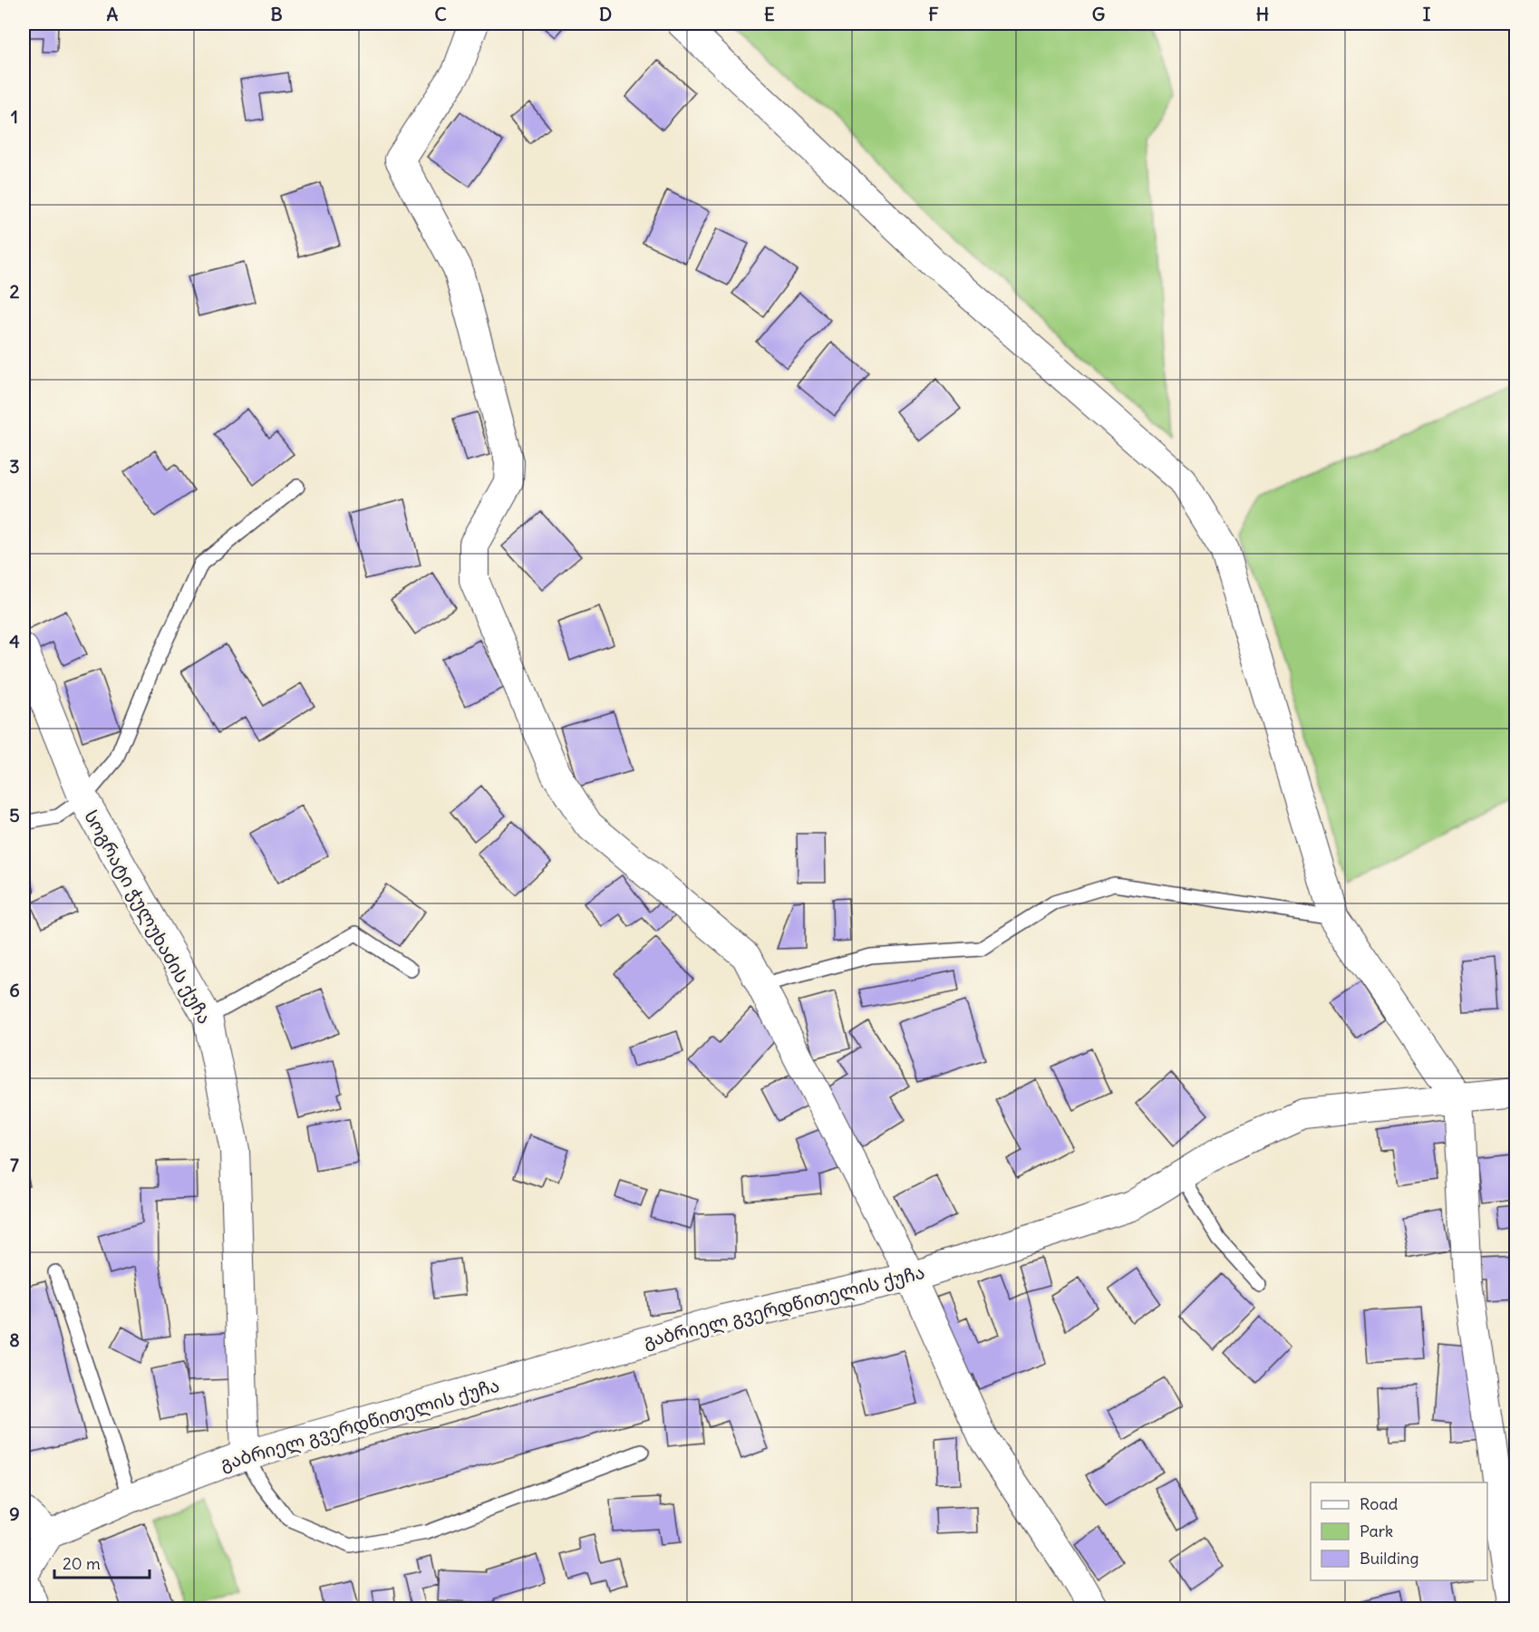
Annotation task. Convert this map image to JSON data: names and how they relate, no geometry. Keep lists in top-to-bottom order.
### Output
{
  "streets": {
    "street": ["სოგრატი ჭულუხაძის ქუჩა", "გაბრიელ გვერდწითელის ქუჩა"]
  },
  "crossings": [
    ["სოგრატი ჭულუხაძის ქუჩა", "გაბრიელ გვერდწითელის ქუჩა"]
  ],
  "legend": ["Road", "Park", "Building"],
  "scale_bar": "20 m",
  "grid": {
    "columns": [
      "A",
      "B",
      "C",
      "D",
      "E",
      "F",
      "G",
      "H",
      "I"
    ],
    "rows": [
      "1",
      "2",
      "3",
      "4",
      "5",
      "6",
      "7",
      "8",
      "9"
    ]
  }
}
